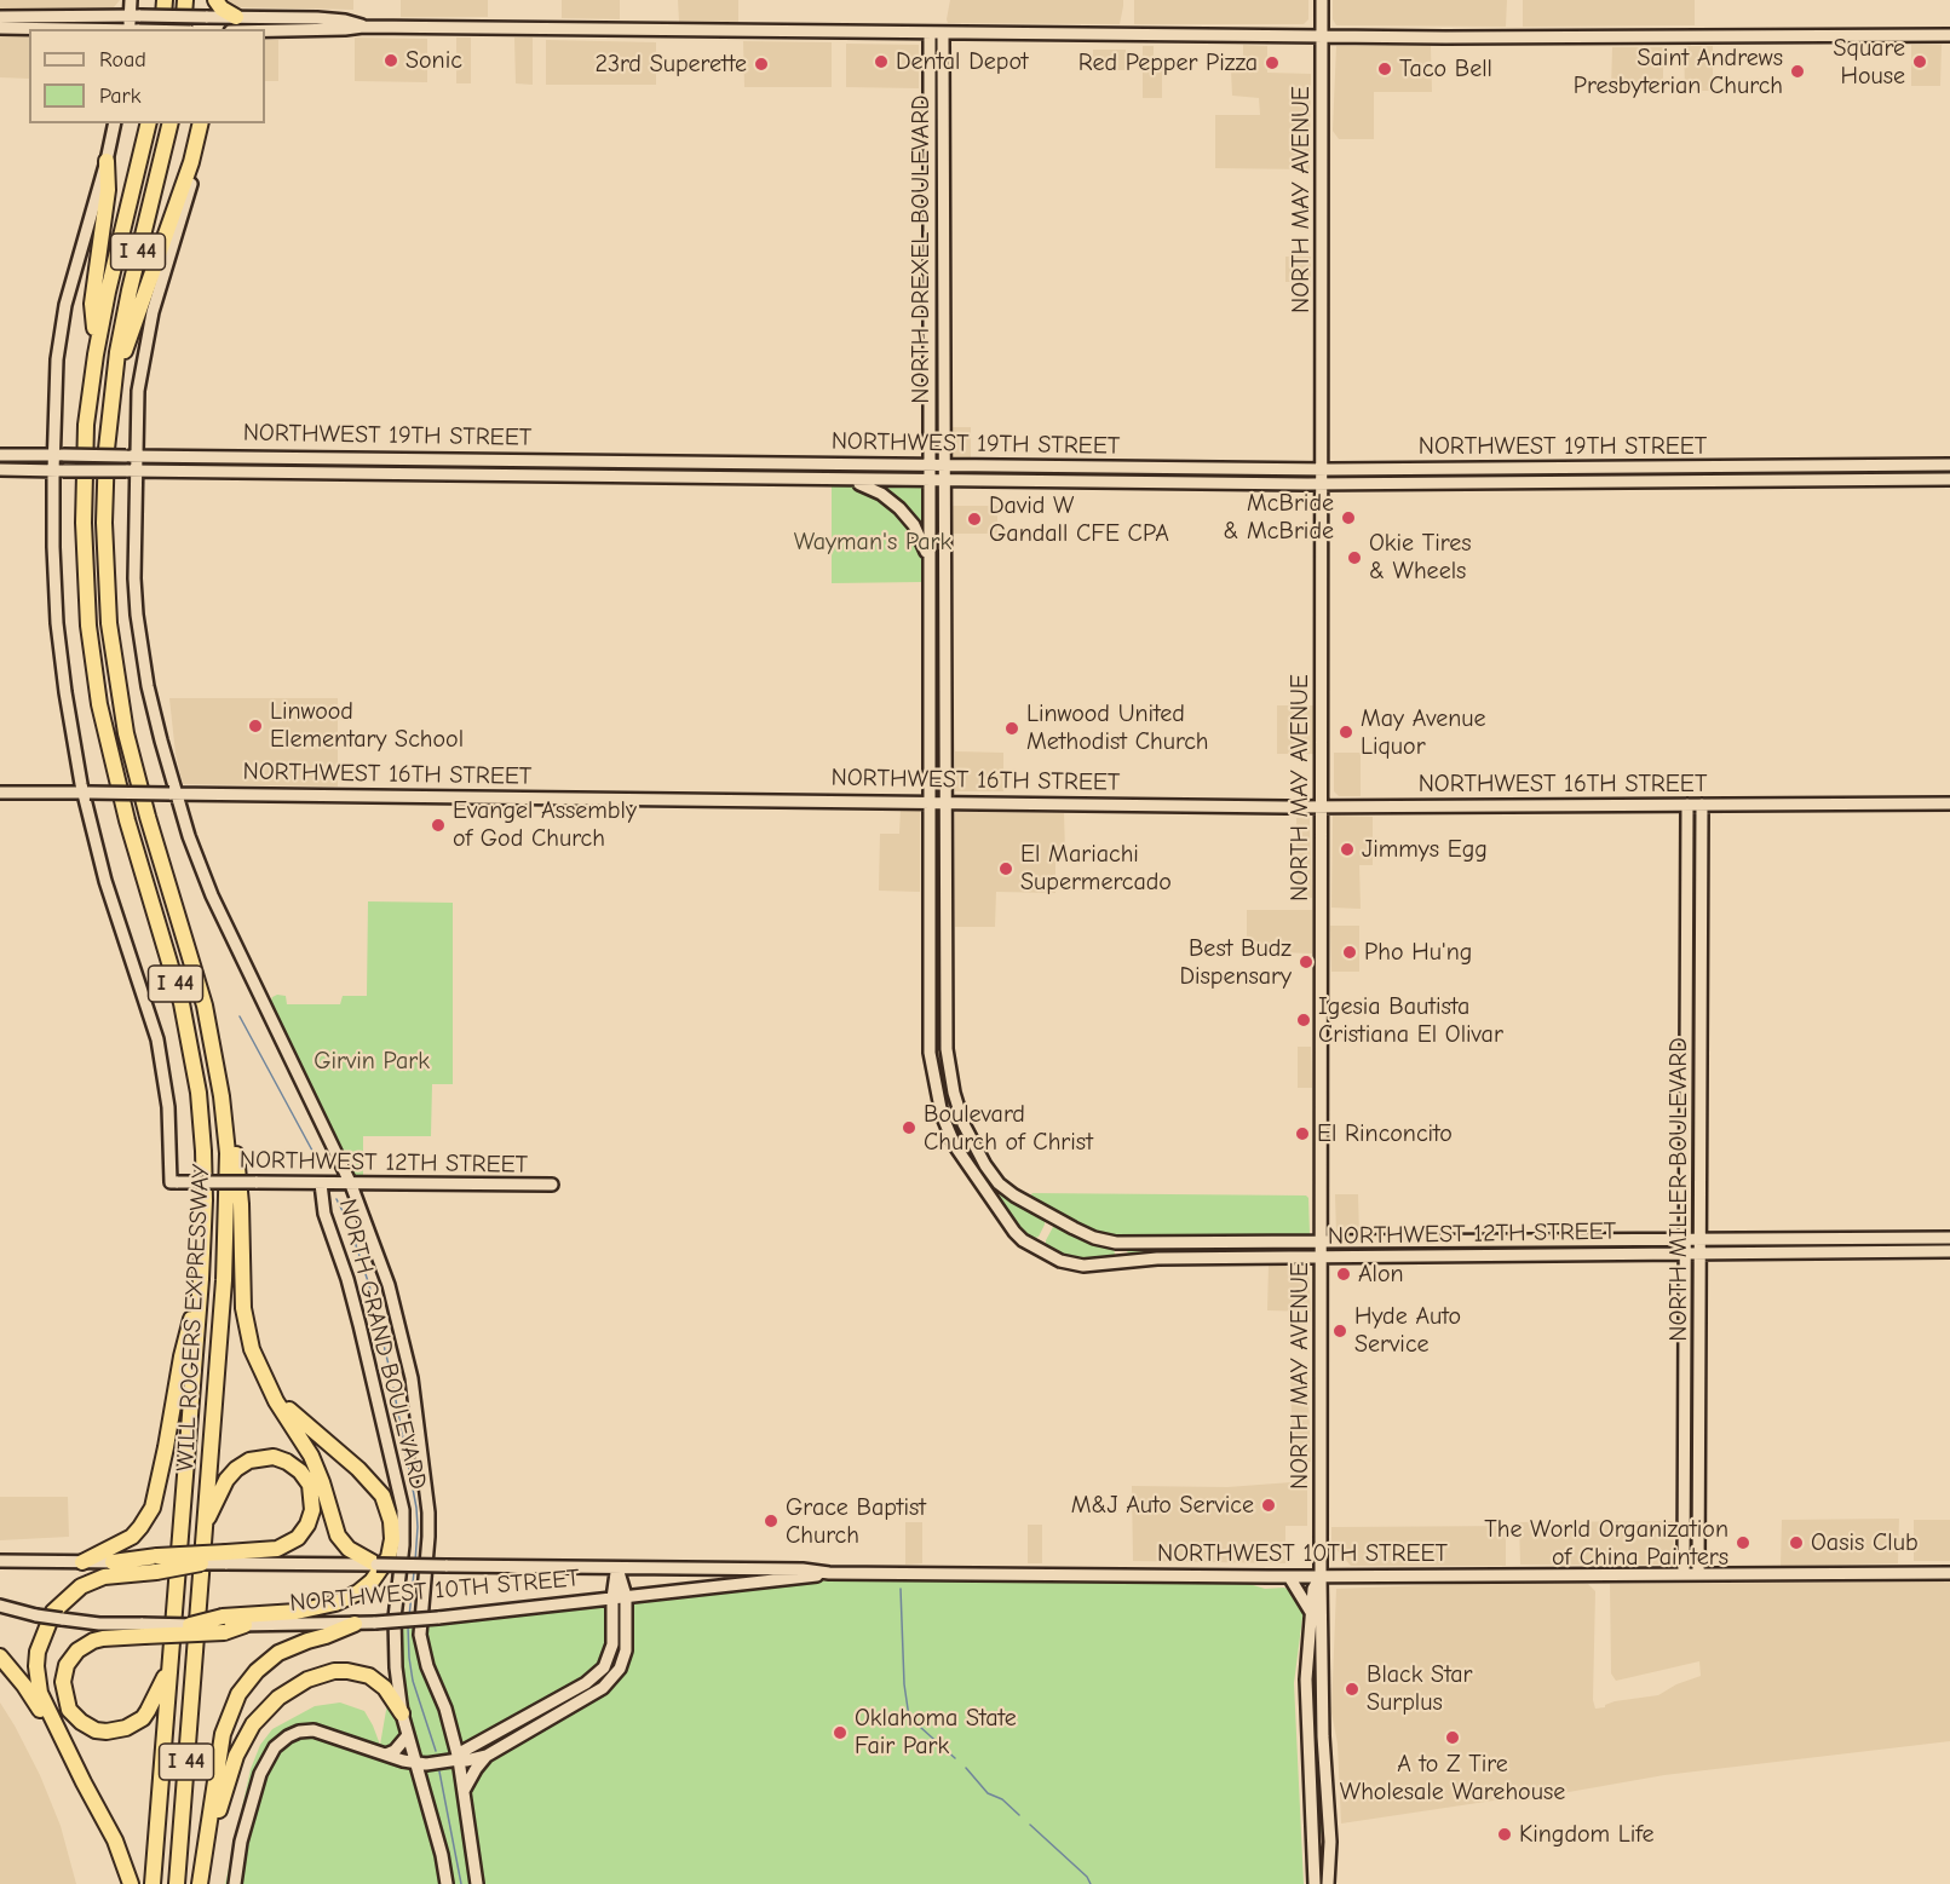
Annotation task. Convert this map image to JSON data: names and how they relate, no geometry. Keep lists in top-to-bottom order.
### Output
{
  "streets": {
    "highway": ["I 44", "WILL ROGERS EXPRESSWAY"],
    "street": [
      "NORTH MAY AVENUE",
      "NORTH DREXEL BOULEVARD",
      "NORTHWEST 19TH STREET",
      "NORTHWEST 16TH STREET",
      "NORTHWEST 12TH STREET",
      "NORTH MILLER BOULEVARD",
      "NORTH GRAND BOULEVARD",
      "NORTHWEST 10TH STREET"
    ]
  },
  "crossings": [
    ["NORTH MAY AVENUE", "NORTHWEST 19TH STREET"],
    ["NORTH MAY AVENUE", "NORTHWEST 16TH STREET"],
    ["NORTH MAY AVENUE", "NORTHWEST 12TH STREET"],
    ["NORTH MAY AVENUE", "NORTHWEST 10TH STREET"],
    ["NORTH DREXEL BOULEVARD", "NORTHWEST 19TH STREET"],
    ["NORTH DREXEL BOULEVARD", "NORTHWEST 16TH STREET"],
    ["NORTH DREXEL BOULEVARD", "NORTHWEST 12TH STREET"],
    ["NORTHWEST 19TH STREET", "NORTHWEST 12TH STREET"],
    ["NORTHWEST 19TH STREET", "NORTH GRAND BOULEVARD"],
    ["NORTHWEST 16TH STREET", "NORTHWEST 12TH STREET"],
    ["NORTHWEST 16TH STREET", "NORTH MILLER BOULEVARD"],
    ["NORTHWEST 16TH STREET", "NORTH GRAND BOULEVARD"],
    ["NORTHWEST 12TH STREET", "NORTH MILLER BOULEVARD"],
    ["NORTHWEST 12TH STREET", "NORTH GRAND BOULEVARD"],
    ["NORTH MILLER BOULEVARD", "NORTHWEST 10TH STREET"]
  ],
  "parks": ["Wayman's Park", "Girvin Park"],
  "places": [
    "Sonic",
    "Dental Depot",
    "Square House",
    "Red Pepper Pizza",
    "23rd Superette",
    "Taco Bell",
    "Saint Andrews Presbyterian Church",
    "McBride & McBride",
    "David W Gandall CFE CPA",
    "Okie Tires & Wheels",
    "Linwood Elementary School",
    "Linwood United Methodist Church",
    "May Avenue Liquor",
    "Evangel Assembly of God Church",
    "Jimmys Egg",
    "El Mariachi Supermercado",
    "Pho Hu'ng",
    "Best Budz Dispensary",
    "Igesia Bautista Cristiana El Olivar",
    "Boulevard Church of Christ",
    "El Rinconcito",
    "Alon",
    "Hyde Auto Service",
    "M&J Auto Service",
    "Grace Baptist Church",
    "The World Organization of China Painters",
    "Oasis Club",
    "Black Star Surplus",
    "Oklahoma State Fair Park",
    "A to Z Tire Wholesale Warehouse",
    "Kingdom Life"
  ],
  "legend": ["Road", "Park"]
}
